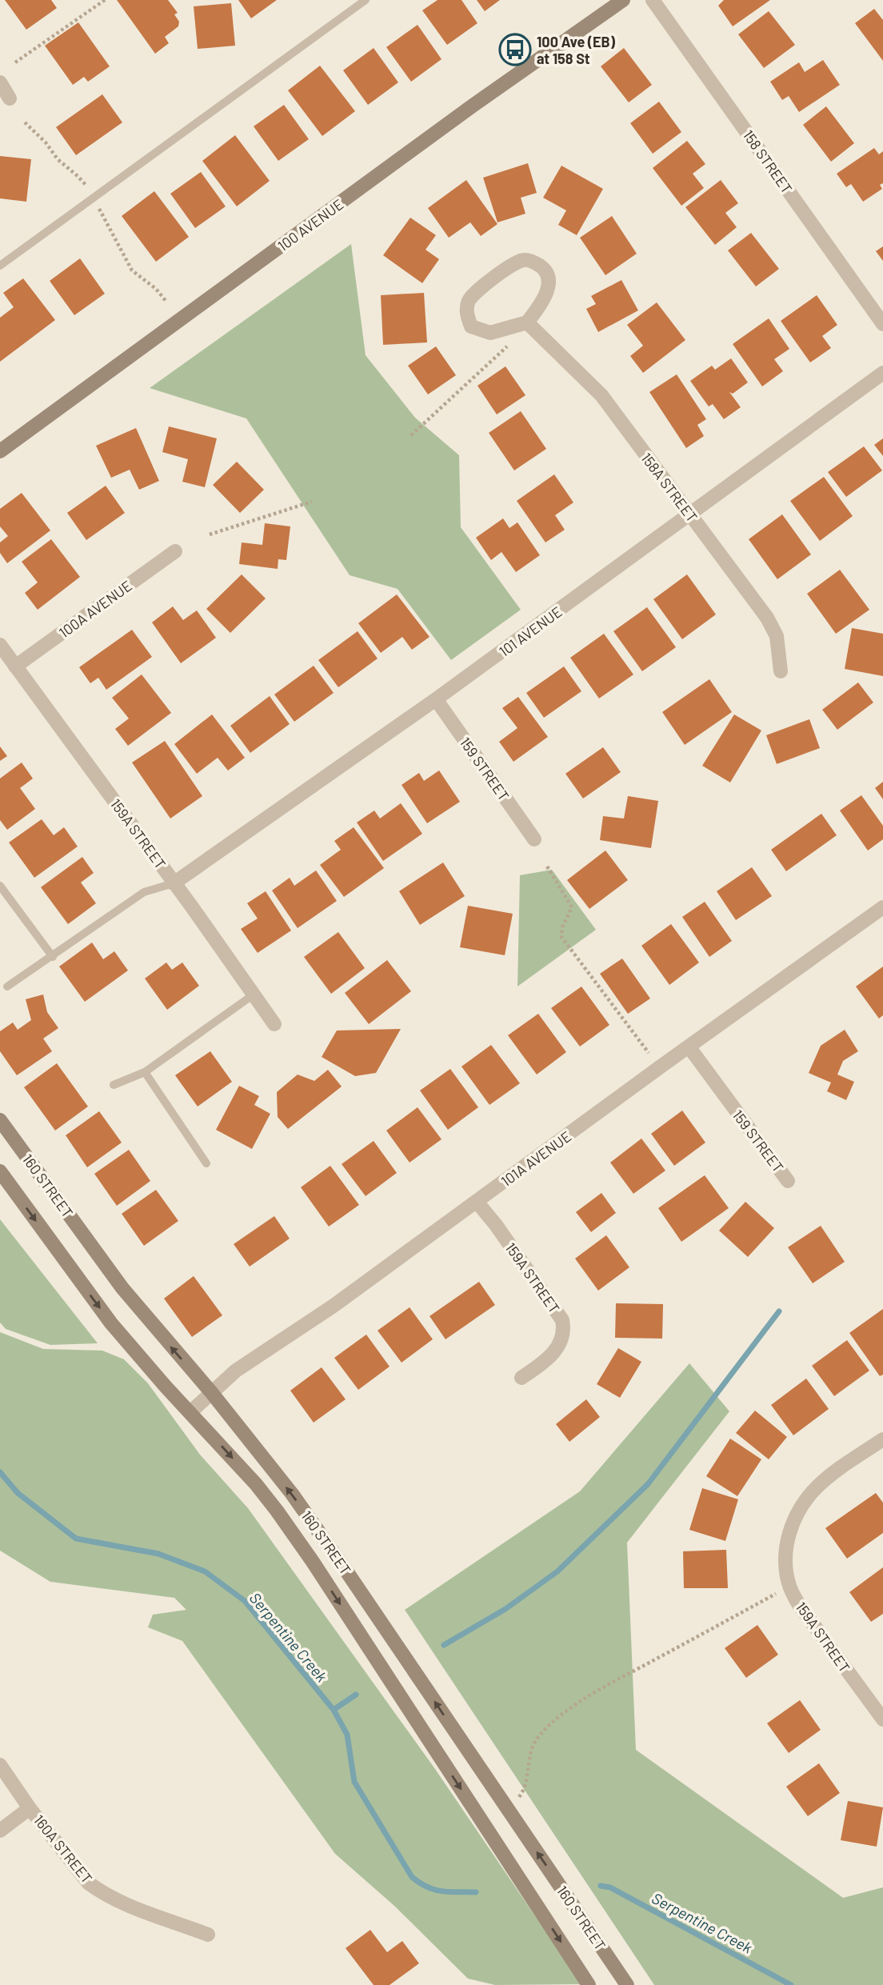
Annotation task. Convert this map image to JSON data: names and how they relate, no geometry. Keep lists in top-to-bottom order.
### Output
{
  "streets": {
    "main road": ["100 AVENUE", "160 STREET"],
    "street": [
      "158 STREET",
      "158A STREET",
      "100A AVENUE",
      "101 AVENUE",
      "159 STREET",
      "159A STREET",
      "101A AVENUE",
      "160A STREET"
    ]
  },
  "crossings": [
    ["158A STREET", "101 AVENUE"],
    ["100A AVENUE", "159A STREET"],
    ["101 AVENUE", "159 STREET"],
    ["101 AVENUE", "159A STREET"],
    ["159 STREET", "101A AVENUE"],
    ["159A STREET", "101A AVENUE"],
    ["101A AVENUE", "160 STREET"]
  ],
  "water": ["Serpentine Creek"],
  "places": {
    "bus stop": ["100 Ave (EB) at 158 St"]
  }
}
